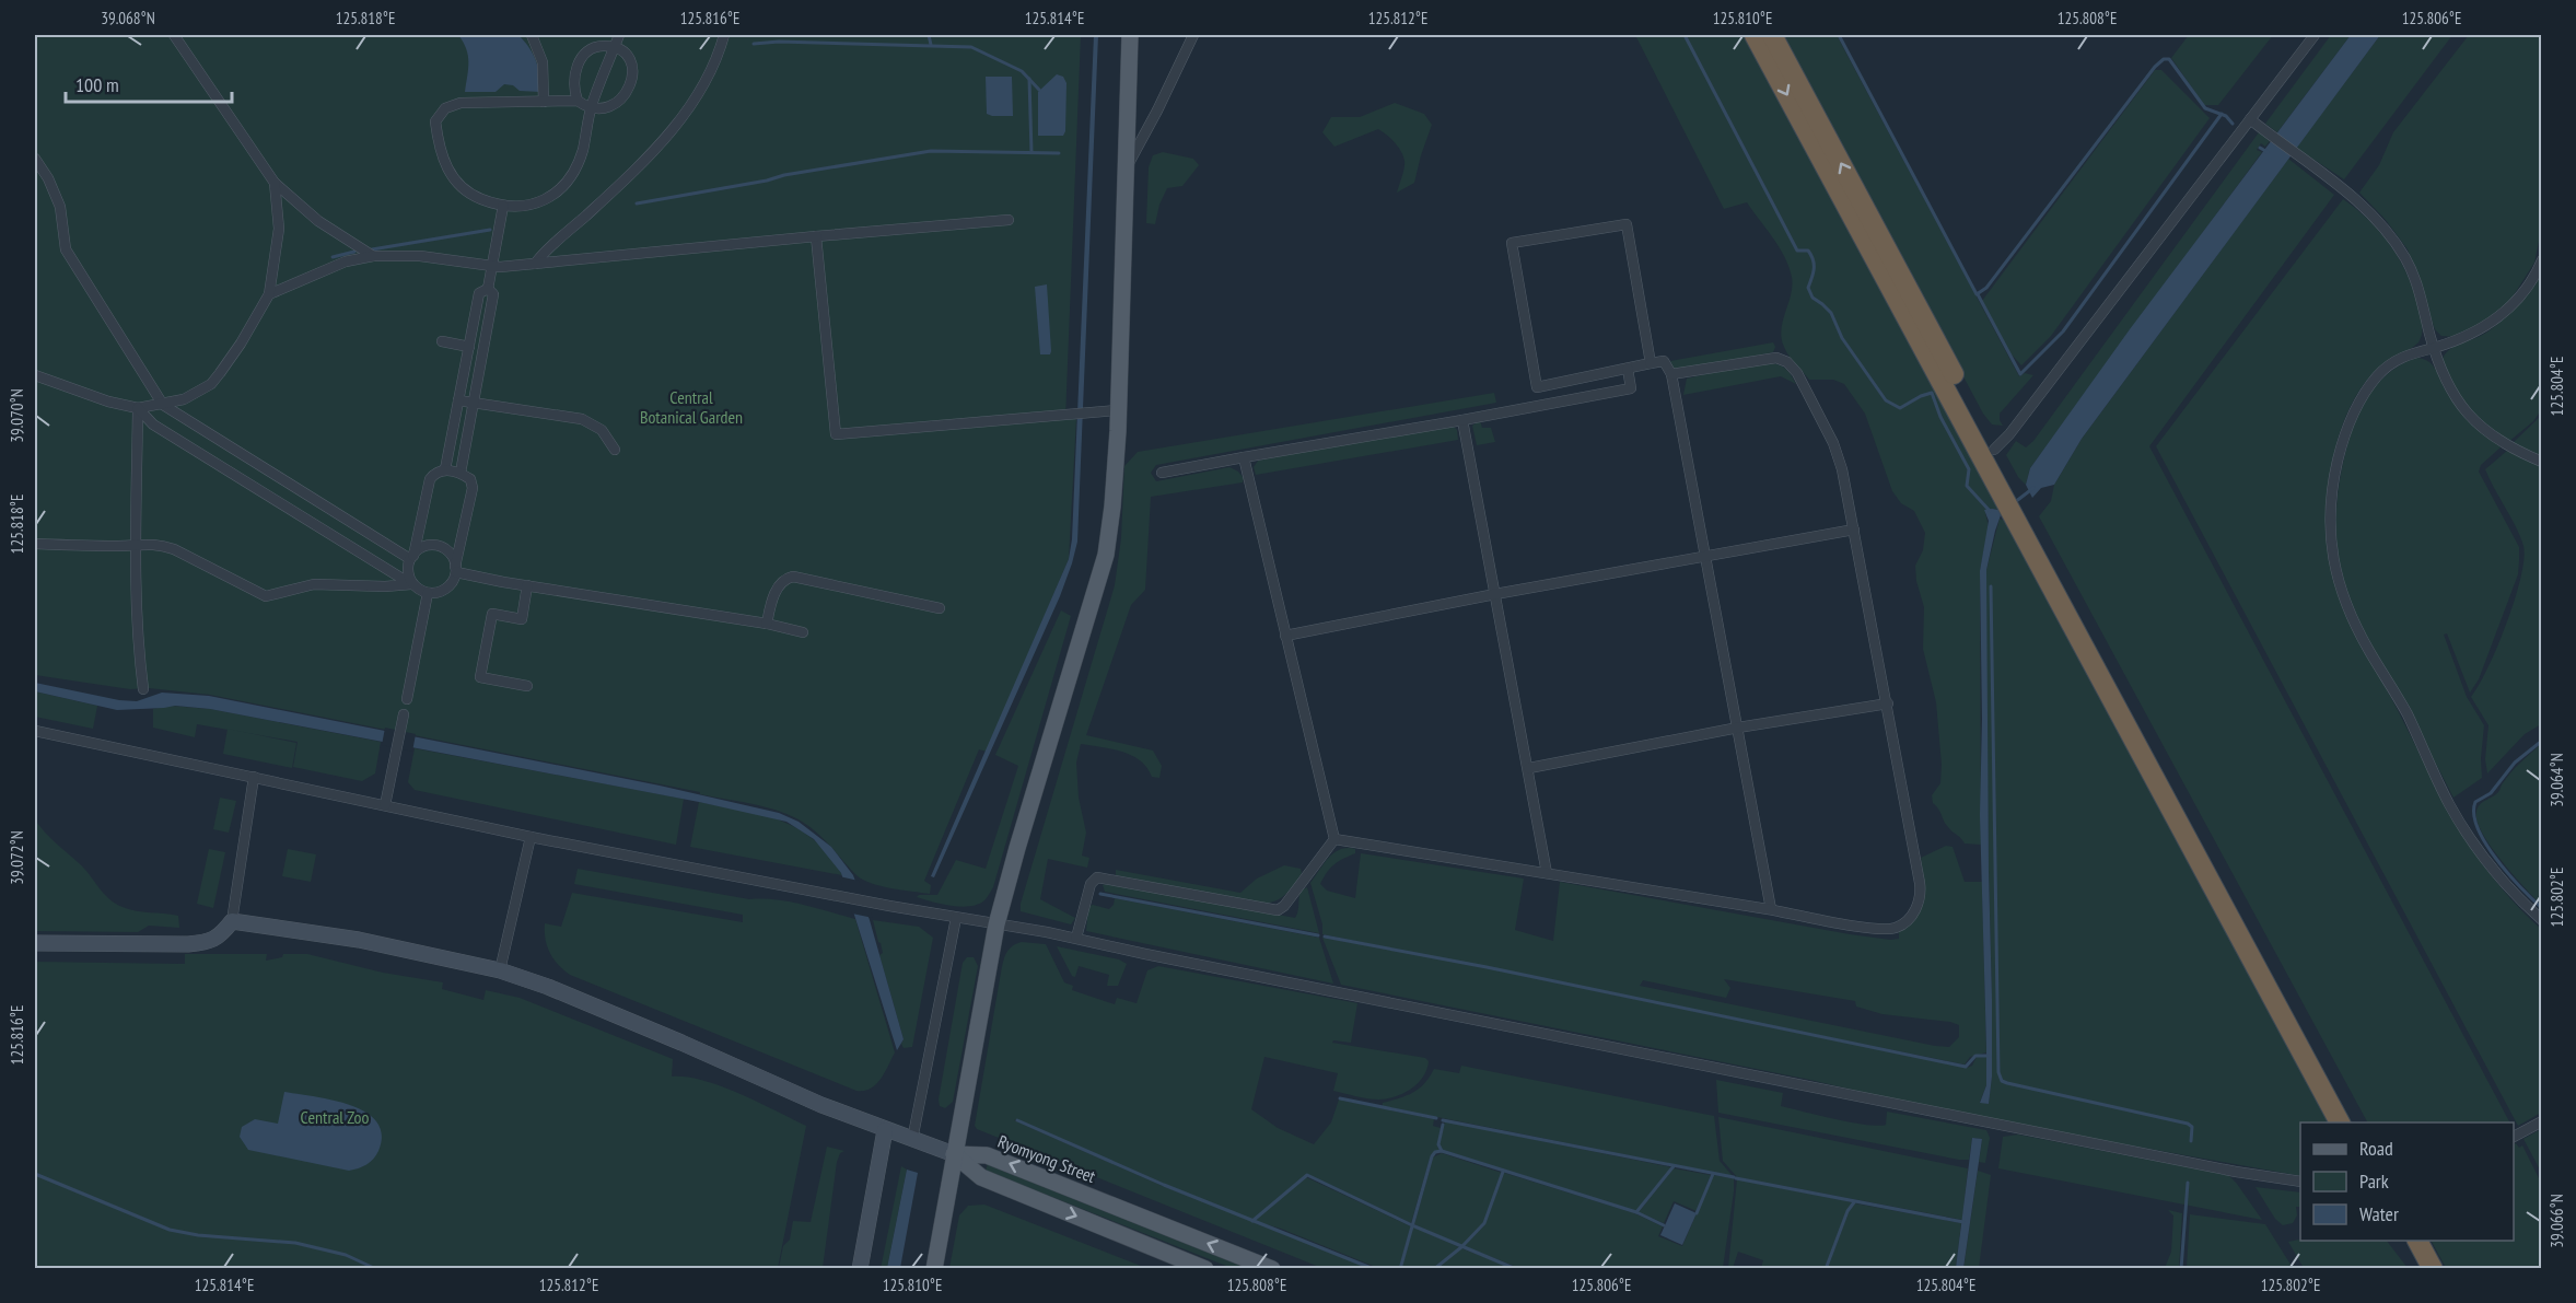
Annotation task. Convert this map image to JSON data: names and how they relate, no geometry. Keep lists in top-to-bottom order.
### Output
{
  "streets": {
    "main road": ["Ryomyong Street"]
  },
  "parks": ["Central Botanical Garden", "Central Zoo"],
  "legend": ["Road", "Park", "Water"],
  "scale_bar": "100 m",
  "coordinates": [
    "39.068°N",
    "125.818°E",
    "125.816°E",
    "125.814°E",
    "125.812°E",
    "125.810°E",
    "125.808°E",
    "125.806°E",
    "125.804°E",
    "39.070°N",
    "39.064°N",
    "39.072°N",
    "125.802°E",
    "39.066°N"
  ]
}
